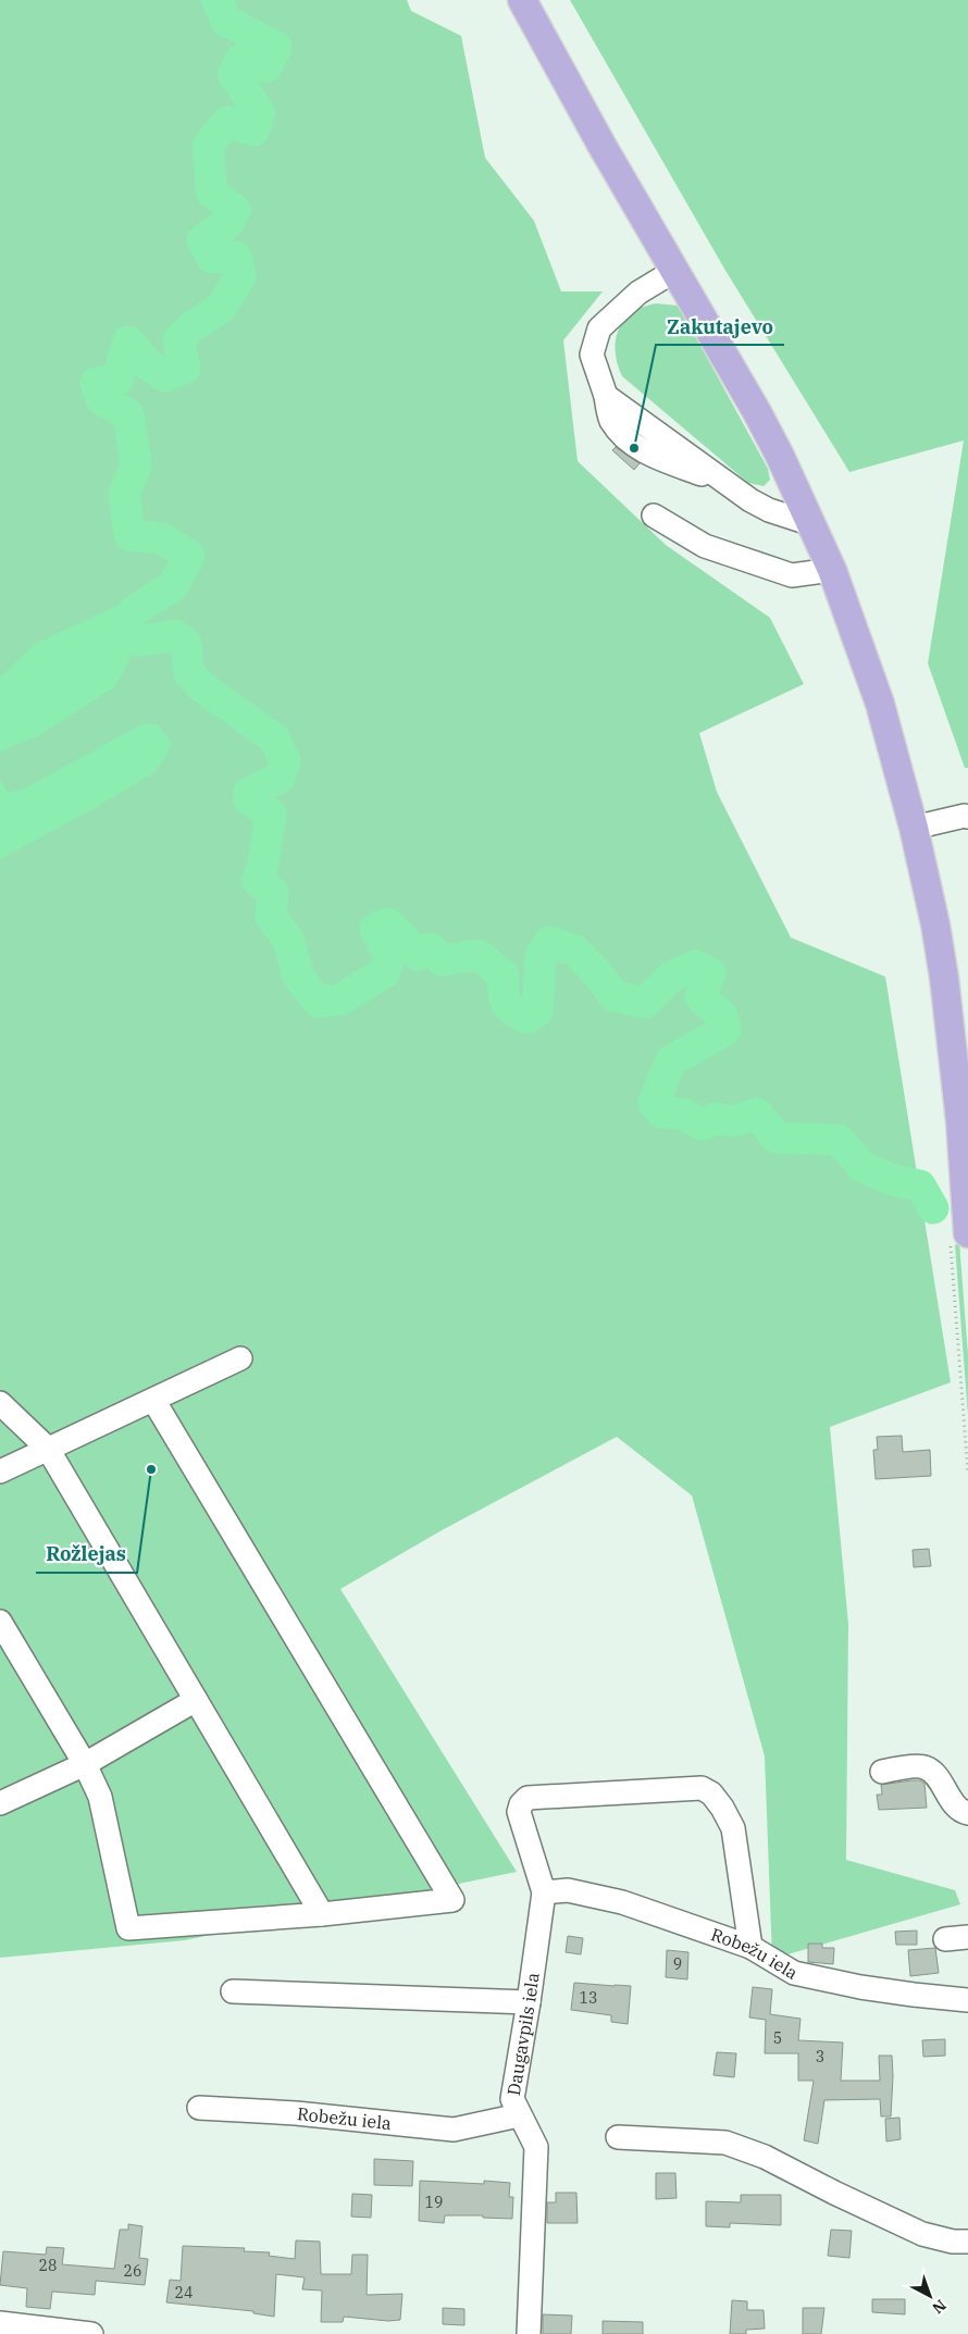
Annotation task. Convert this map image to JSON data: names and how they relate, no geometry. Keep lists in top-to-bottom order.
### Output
{
  "streets": {
    "street": ["Robežu iela", "Daugavpils iela"]
  },
  "crossings": [
    ["Robežu iela", "Daugavpils iela"]
  ],
  "places": ["Zakutajevo", "Rožlejas"],
  "house_numbers": [
    "9",
    "13",
    "5",
    "3",
    "19",
    "28",
    "26",
    "24"
  ],
  "north": "bottom right"
}
